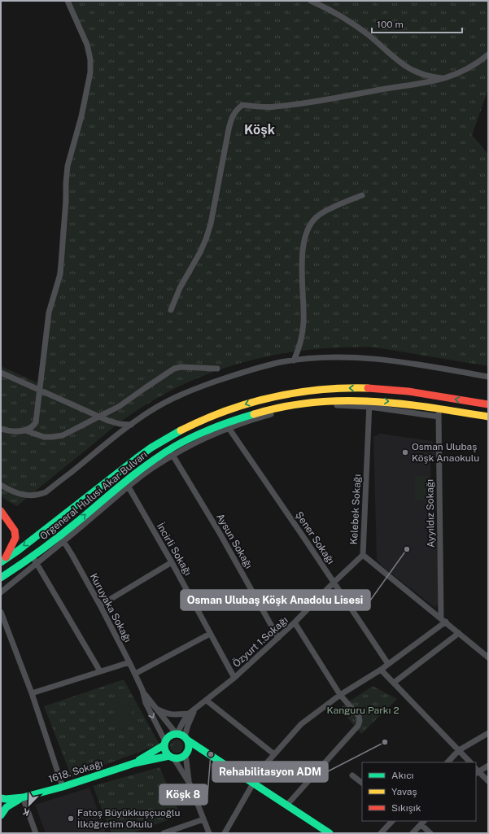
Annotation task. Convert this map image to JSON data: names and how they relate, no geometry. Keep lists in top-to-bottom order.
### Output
{
  "streets": {
    "main road": ["Orgeneral Hulusi Akar Bulvarı", "1618. Sokağı"],
    "street": [
      "Kelebek Sokağı",
      "Ayyıldız Sokağı",
      "Şener Sokağı",
      "Aysun Sokağı",
      "İncirli Sokağı",
      "Kuruyaka Sokağı",
      "Özyurt 1.Sokağı"
    ]
  },
  "crossings": [
    ["Orgeneral Hulusi Akar Bulvarı", "Kelebek Sokağı"],
    ["Orgeneral Hulusi Akar Bulvarı", "Ayyıldız Sokağı"],
    ["Orgeneral Hulusi Akar Bulvarı", "Şener Sokağı"],
    ["Orgeneral Hulusi Akar Bulvarı", "İncirli Sokağı"],
    ["Orgeneral Hulusi Akar Bulvarı", "Kuruyaka Sokağı"],
    ["Kelebek Sokağı", "Ayyıldız Sokağı"],
    ["Kelebek Sokağı", "Özyurt 1.Sokağı"],
    ["Şener Sokağı", "Özyurt 1.Sokağı"],
    ["Aysun Sokağı", "Özyurt 1.Sokağı"],
    ["İncirli Sokağı", "Özyurt 1.Sokağı"],
    ["Kuruyaka Sokağı", "Özyurt 1.Sokağı"],
    ["Kuruyaka Sokağı", "1618. Sokağı"],
    ["Özyurt 1.Sokağı", "1618. Sokağı"]
  ],
  "districts": ["Köşk"],
  "parks": ["Kanguru Parkı 2"],
  "places": [
    "Osman Ulubaş Köşk Anaokulu",
    "Osman Ulubaş Köşk Anadolu Lisesi",
    "Rehabilitasyon ADM",
    "Köşk 8",
    "Fatoş Büyükkuşçuoğlu İlköğretim Okulu"
  ],
  "legend": ["Akıcı", "Yavaş", "Sıkışık"],
  "scale_bar": "100 m",
  "north": "bottom left"
}
